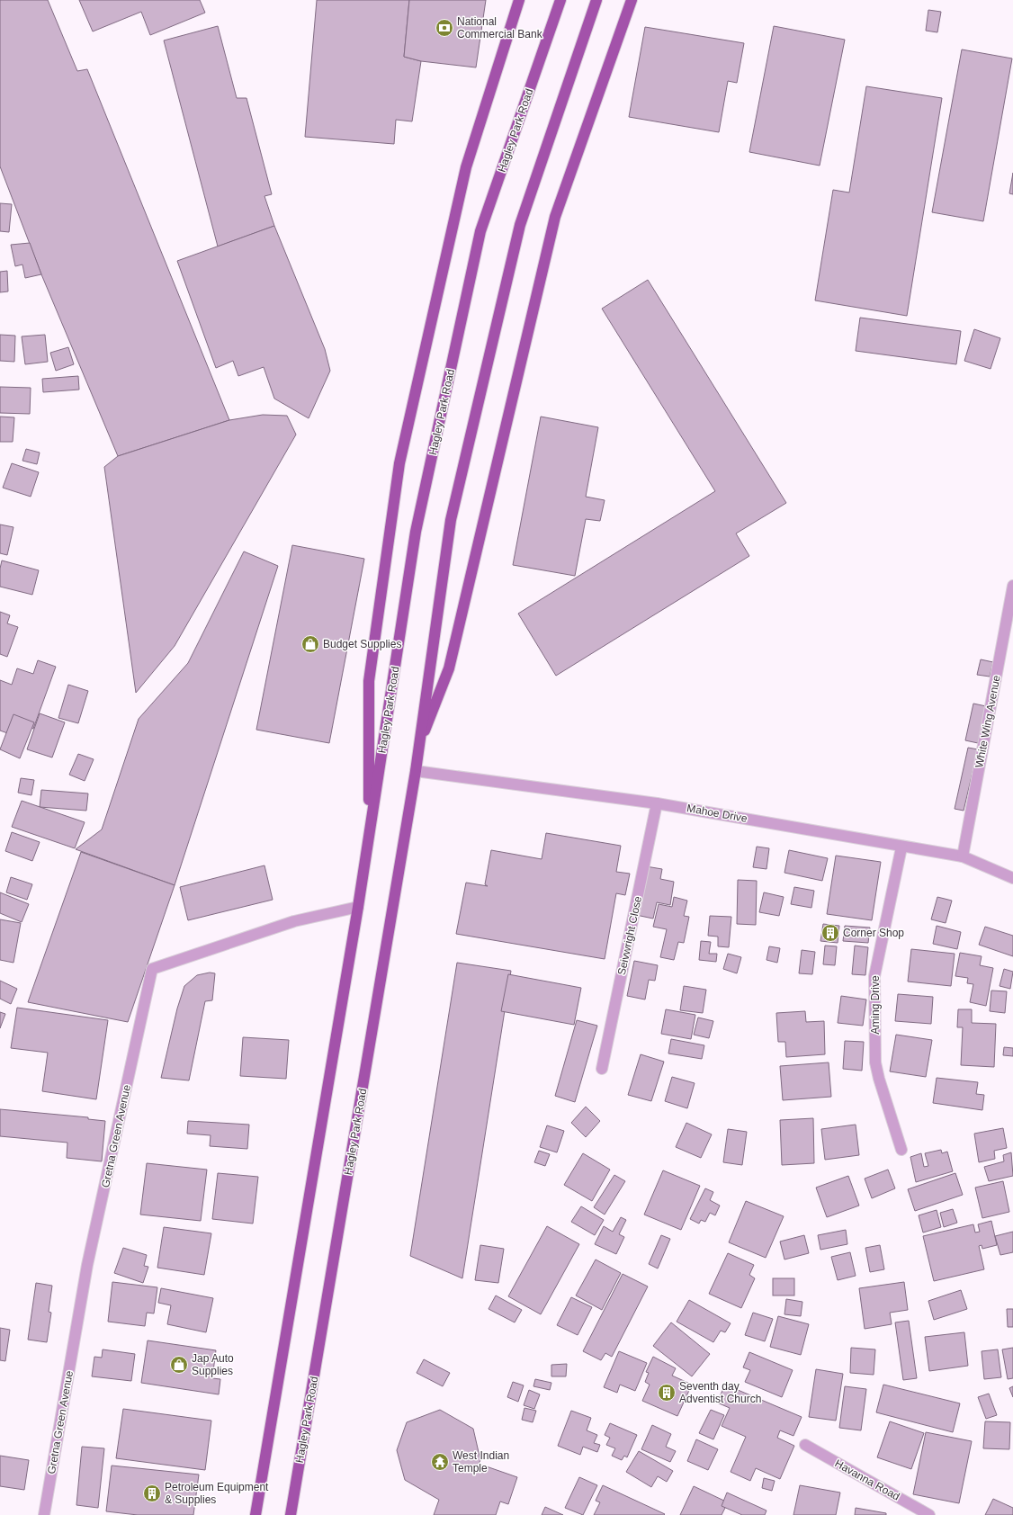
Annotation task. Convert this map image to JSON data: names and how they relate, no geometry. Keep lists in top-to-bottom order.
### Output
{
  "streets": {
    "main road": ["Hagley Park Road"],
    "street": [
      "White Wing Avenue",
      "Mahoe Drive",
      "Seivwright Close",
      "Aming Drive",
      "Gretna Green Avenue",
      "Havanna Road"
    ]
  },
  "crossings": [
    ["Hagley Park Road", "Mahoe Drive"],
    ["Hagley Park Road", "Gretna Green Avenue"],
    ["White Wing Avenue", "Mahoe Drive"],
    ["Mahoe Drive", "Seivwright Close"],
    ["Mahoe Drive", "Aming Drive"]
  ],
  "places": {
    "bank": ["National Commercial Bank"],
    "shop": ["Budget Supplies", "Jap Auto Supplies"],
    "building": ["Corner Shop", "Seventh day Adventist Church", "Petroleum Equipment & Supplies"],
    "temple": ["West Indian Temple"]
  }
}
